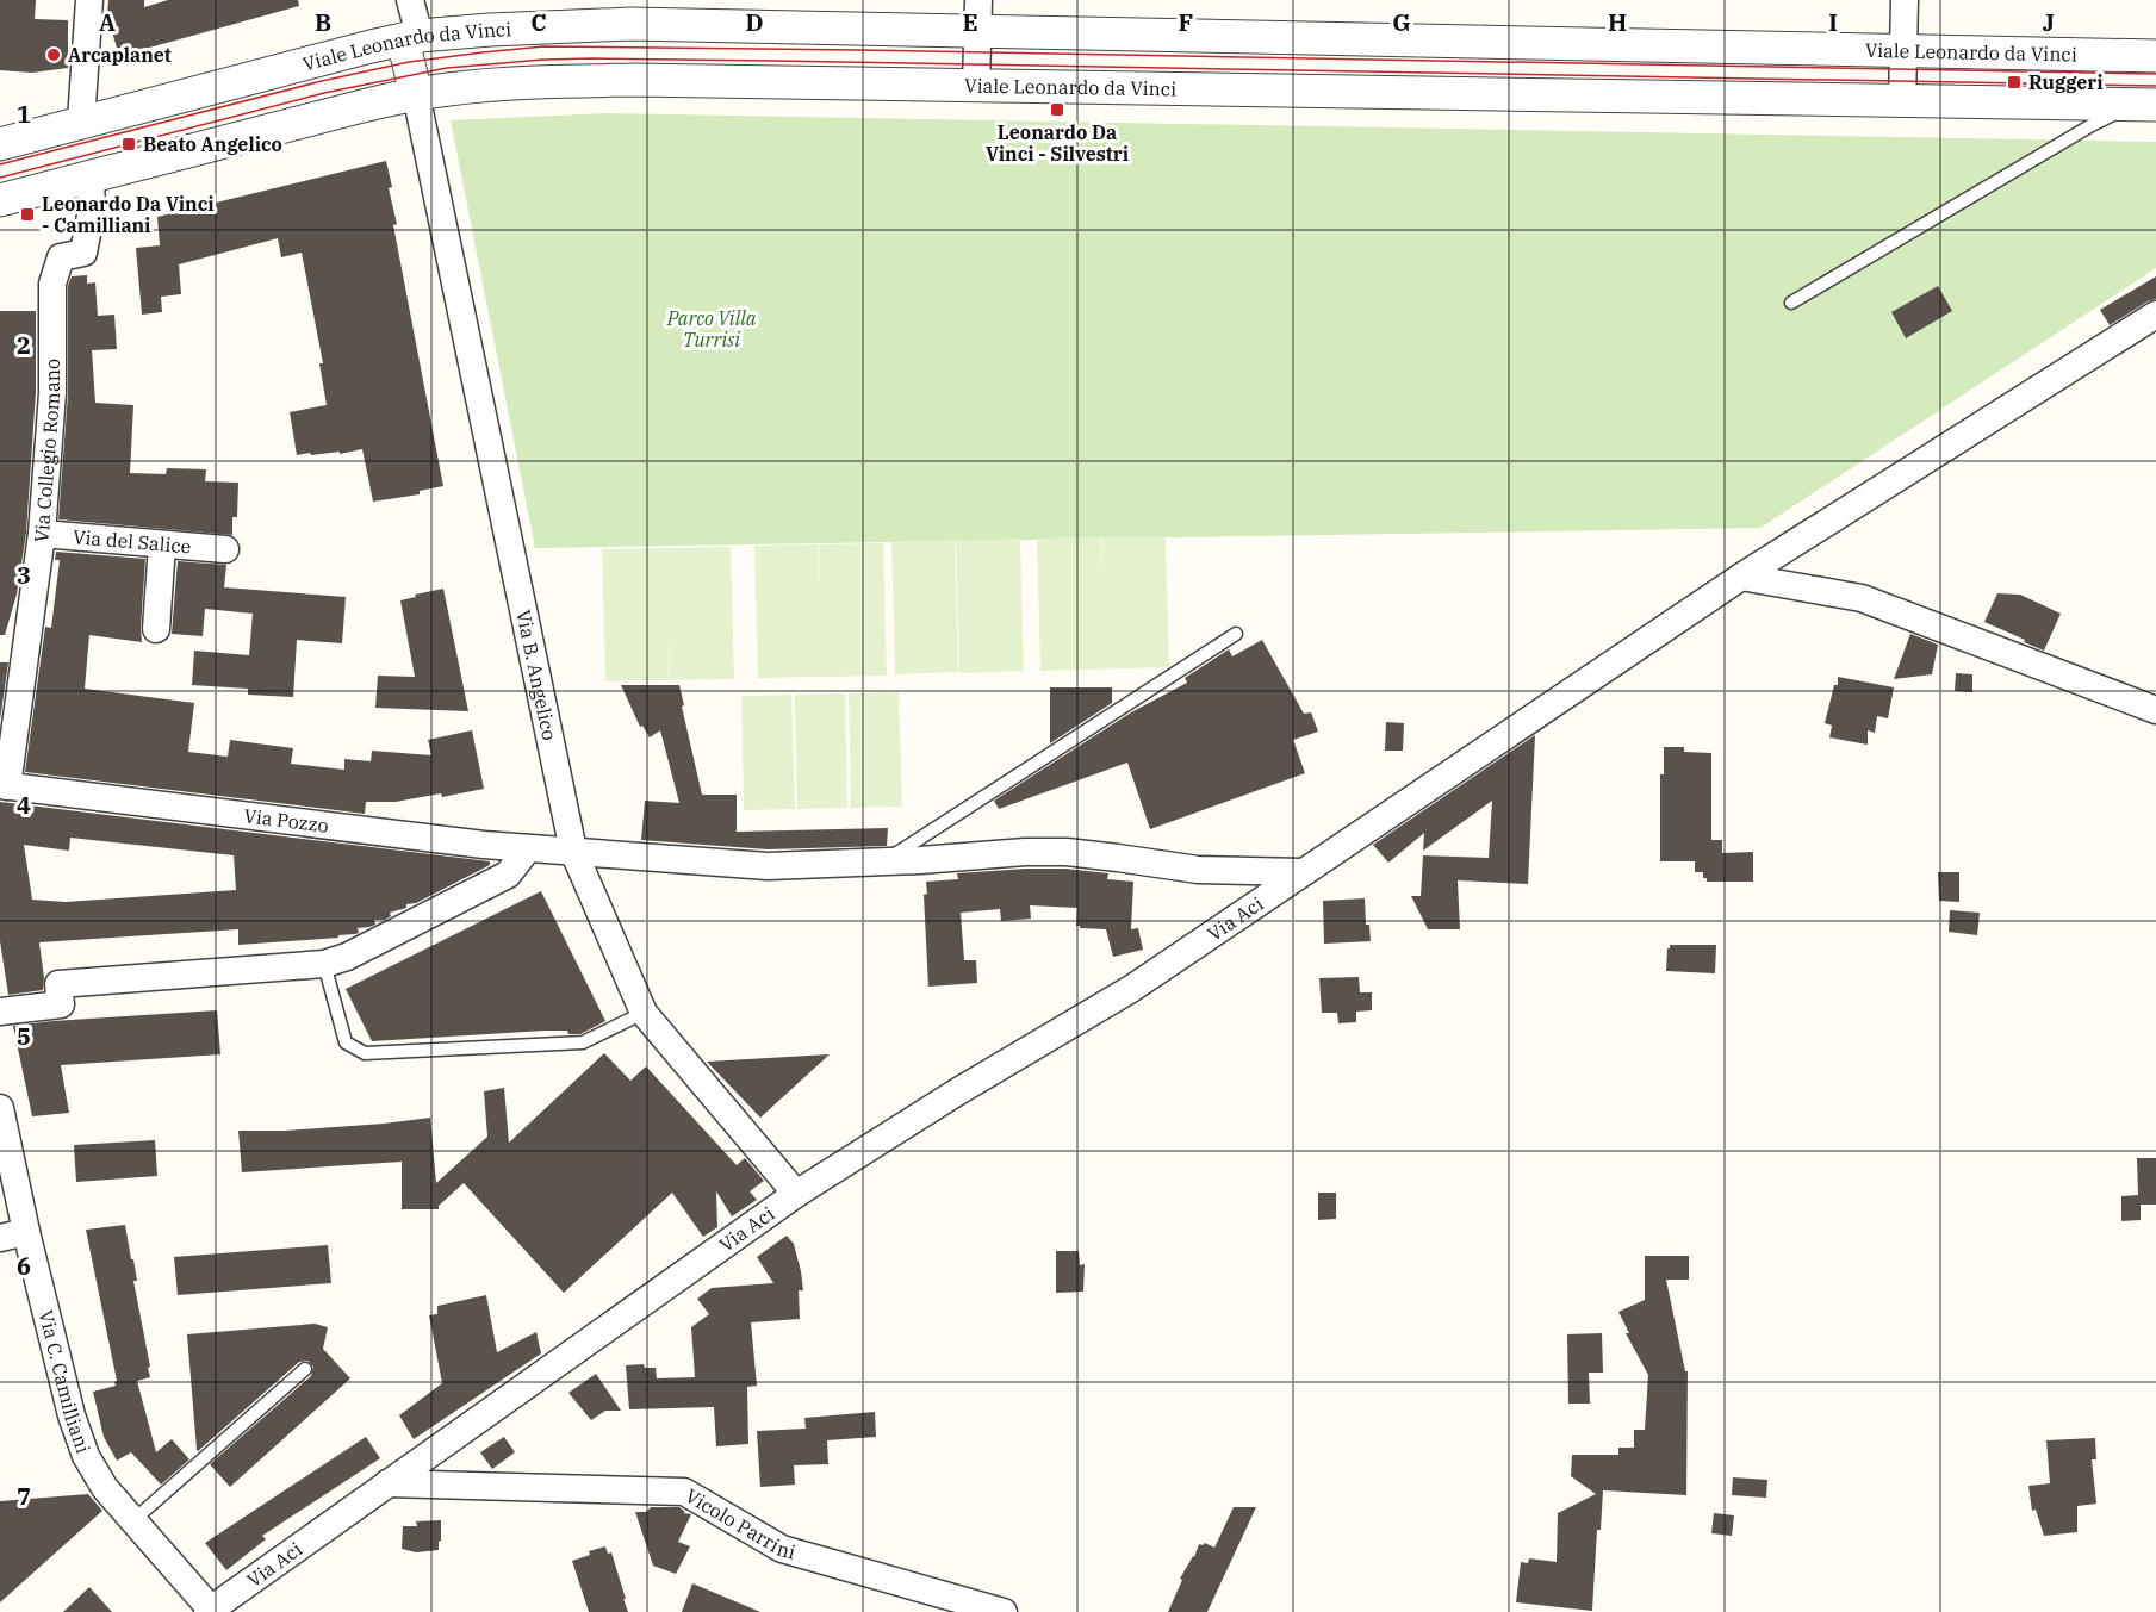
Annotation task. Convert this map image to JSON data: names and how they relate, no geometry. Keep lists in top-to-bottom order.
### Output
{
  "streets": {
    "street": [
      "Viale Leonardo da Vinci",
      "Via Collegio Romano",
      "Via del Salice",
      "Via B. Angelico",
      "Via Pozzo",
      "Via Aci",
      "Via C. Camilliani",
      "Vicolo Parrini"
    ]
  },
  "crossings": [
    ["Viale Leonardo da Vinci", "Via Collegio Romano"],
    ["Viale Leonardo da Vinci", "Via B. Angelico"],
    ["Via Collegio Romano", "Via del Salice"],
    ["Via Collegio Romano", "Via Pozzo"],
    ["Via B. Angelico", "Via Pozzo"],
    ["Via B. Angelico", "Via Aci"],
    ["Via Pozzo", "Via Aci"],
    ["Via Aci", "Via C. Camilliani"],
    ["Via Aci", "Vicolo Parrini"]
  ],
  "parks": ["Parco Villa Turrisi"],
  "places": {
    "other": ["Arcaplanet"],
    "transit": [
      "Ruggeri",
      "Leonardo Da Vinci - Silvestri",
      "Beato Angelico",
      "Leonardo Da Vinci - Camilliani"
    ]
  },
  "grid": {
    "columns": [
      "A",
      "B",
      "C",
      "D",
      "E",
      "F",
      "G",
      "H",
      "I",
      "J"
    ],
    "rows": [
      "1",
      "2",
      "3",
      "4",
      "5",
      "6",
      "7"
    ]
  }
}
